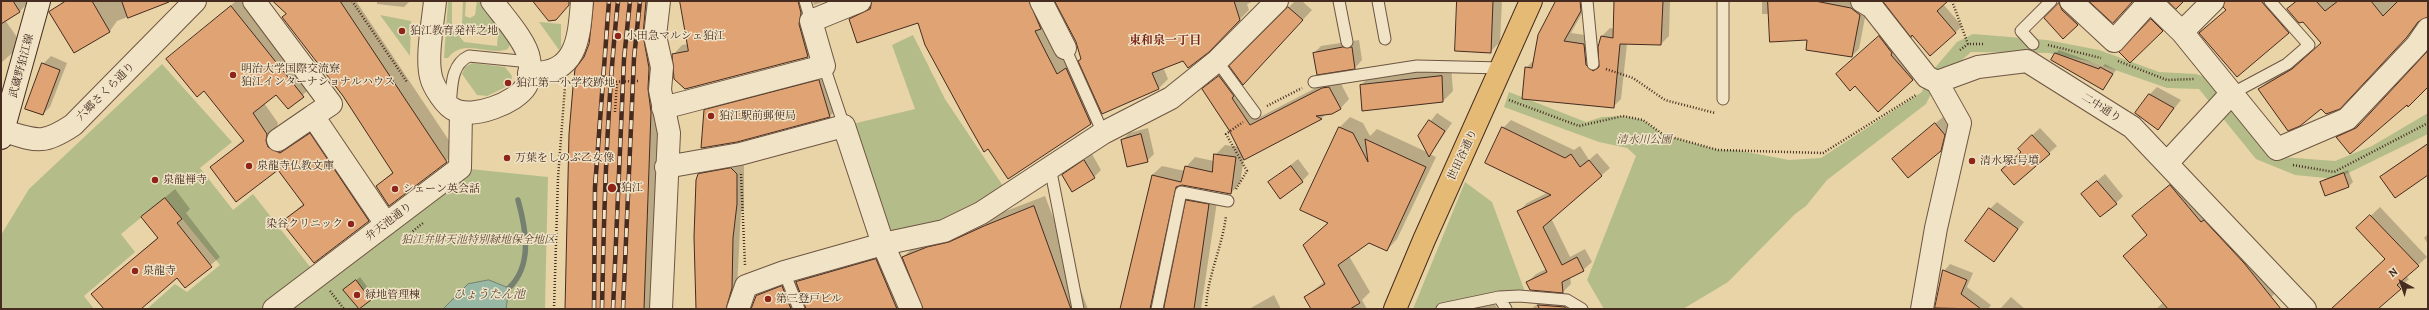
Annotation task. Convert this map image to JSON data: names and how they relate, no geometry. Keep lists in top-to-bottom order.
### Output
{
  "streets": {
    "main road": ["世田谷通り"],
    "street": [
      "武蔵野狛江線",
      "六郷さくら通り",
      "二中通り",
      "弁天池通り"
    ]
  },
  "crossings": [
    ["武蔵野狛江線", "六郷さくら通り"]
  ],
  "districts": ["東和泉一丁目"],
  "water": ["ひょうたん池"],
  "parks": ["清水川公園", "狛江弁財天池特別緑地保全地区"],
  "places": [
    "狛江教育発祥之地",
    "小田急マルシェ狛江",
    "明治大学国際交流寮 狛江インターナショナルハウス",
    "狛江第一小学校跡地",
    "狛江駅前郵便局",
    "万葉をしのぶ乙女像",
    "清水塚1号墳",
    "泉龍寺仏教文庫",
    "泉龍禅寺",
    "狛江",
    "シェーン英会話",
    "染谷クリニック",
    "泉龍寺",
    "緑地管理棟",
    "第三登戸ビル"
  ],
  "north": "top left"
}
